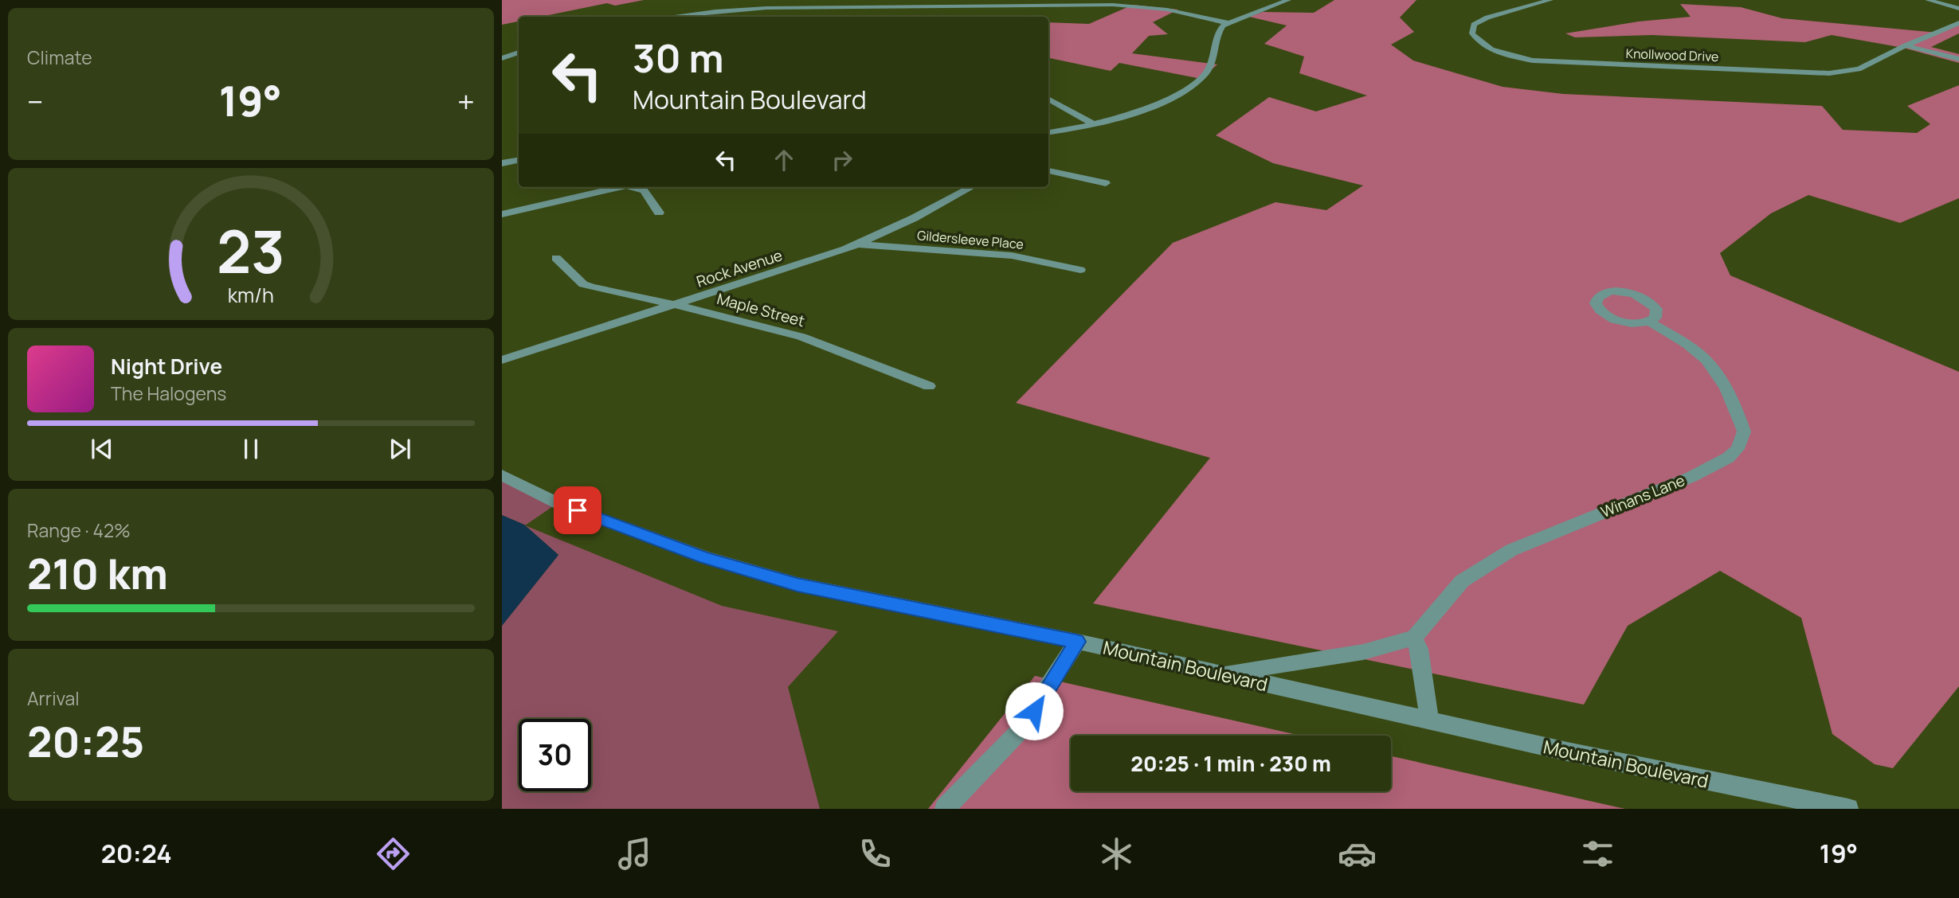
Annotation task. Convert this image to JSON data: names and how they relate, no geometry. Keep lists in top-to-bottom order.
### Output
{
  "streets": {
    "street": [
      "Knollwood Drive",
      "Gildersleeve Place",
      "Rock Avenue",
      "Maple Street",
      "Winans Lane",
      "Mountain Boulevard"
    ]
  },
  "crossings": [
    ["Gildersleeve Place", "Rock Avenue"],
    ["Rock Avenue", "Maple Street"]
  ],
  "page": {
    "tile": [
      "Climate",
      ["Range · 42%", "210 km"],
      ["Arrival", "20:25"]
    ],
    "turn": ["30 m", "Mountain Boulevard"],
    "heat": ["−", "19°", "+"],
    "song": ["Night Drive", "The Halogens"],
    "limit": "30",
    "trip": "20:25 · 1 min · 230 m",
    "tabs": ["20:24", "19°"],
    "gauge": ["23", "km/h"]
  }
}
